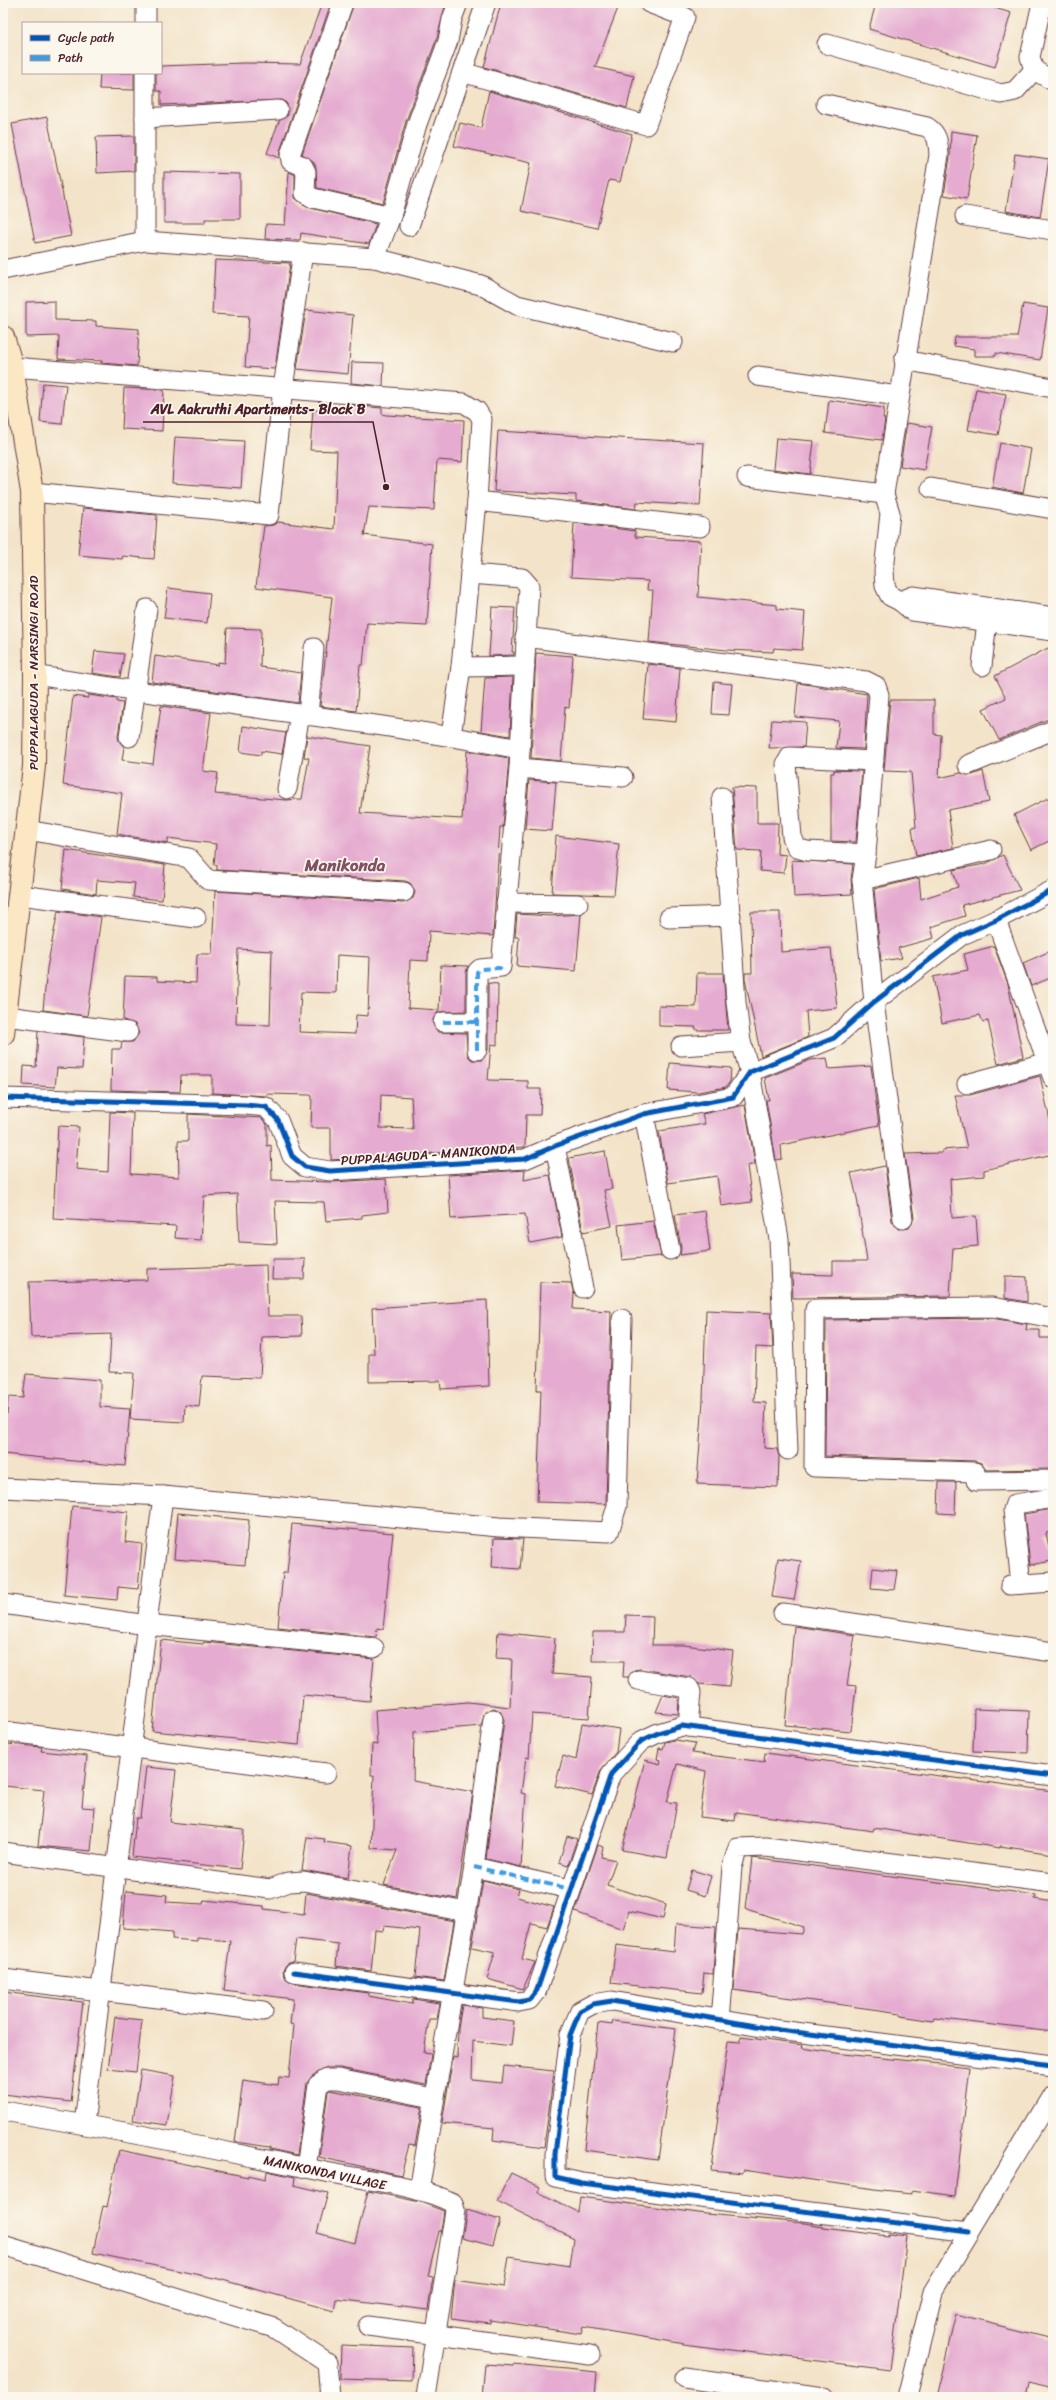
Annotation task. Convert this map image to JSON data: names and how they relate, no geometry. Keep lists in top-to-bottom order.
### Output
{
  "streets": {
    "street": ["PUPPALAGUDA - NARSINGI ROAD", "PUPPALAGUDA - MANIKONDA", "MANIKONDA VILLAGE"]
  },
  "districts": ["Manikonda"],
  "places": ["AVL Aakruthi Apartments- Block B"],
  "legend": ["Cycle path", "Path"]
}
